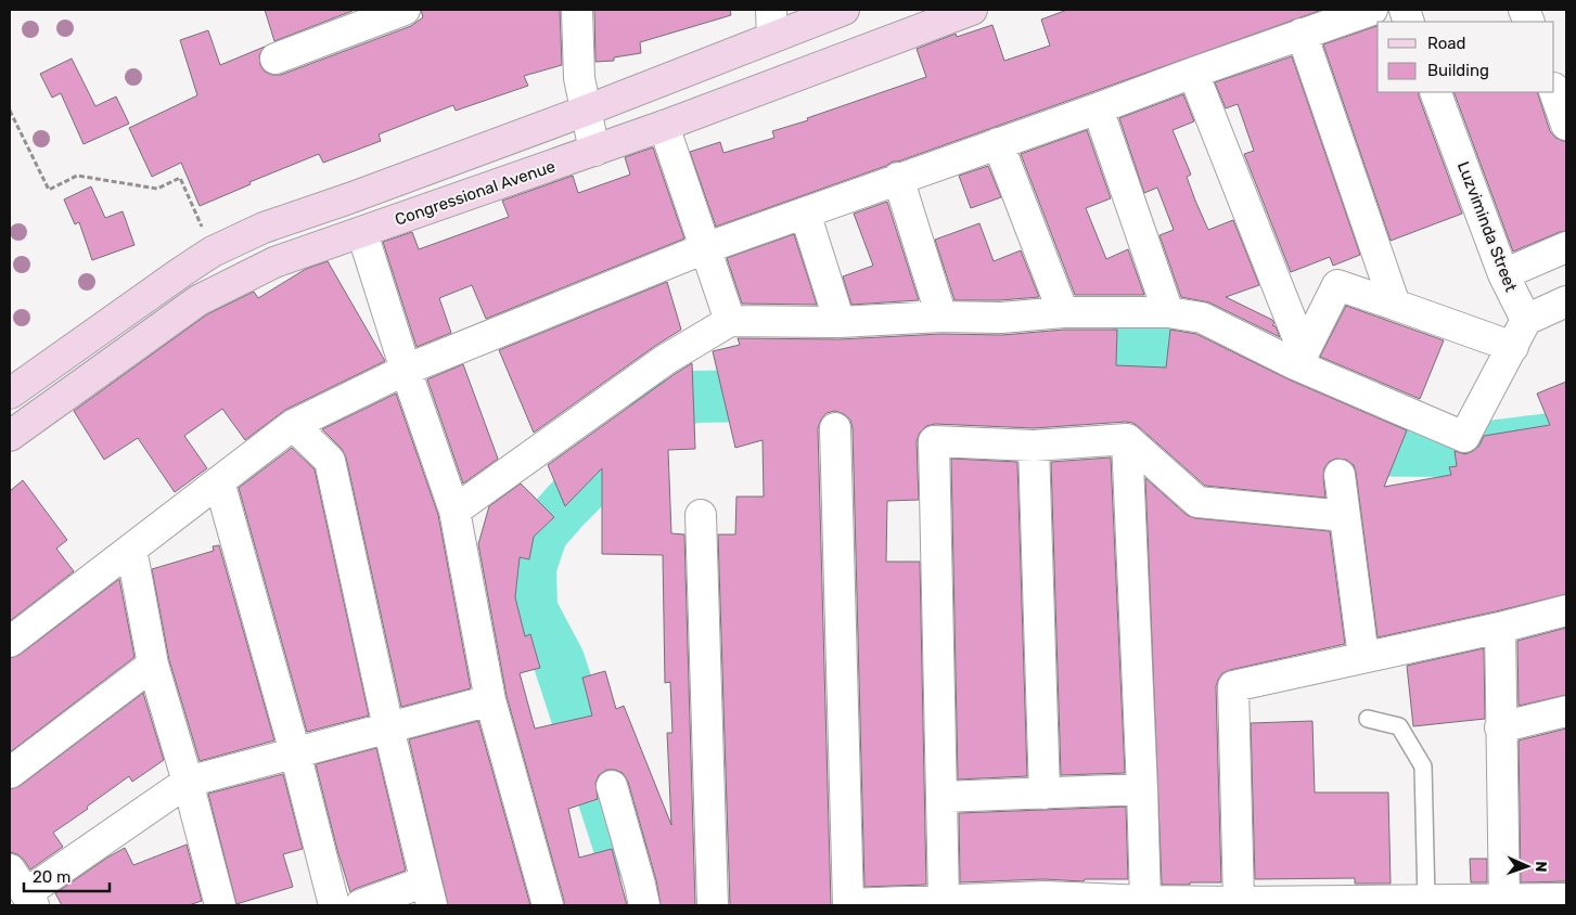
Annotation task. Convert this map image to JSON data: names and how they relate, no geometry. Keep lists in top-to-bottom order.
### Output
{
  "streets": {
    "main road": ["Congressional Avenue"],
    "street": ["Luzviminda Street"]
  },
  "legend": ["Road", "Building"],
  "scale_bar": "20 m",
  "north": "right"
}
